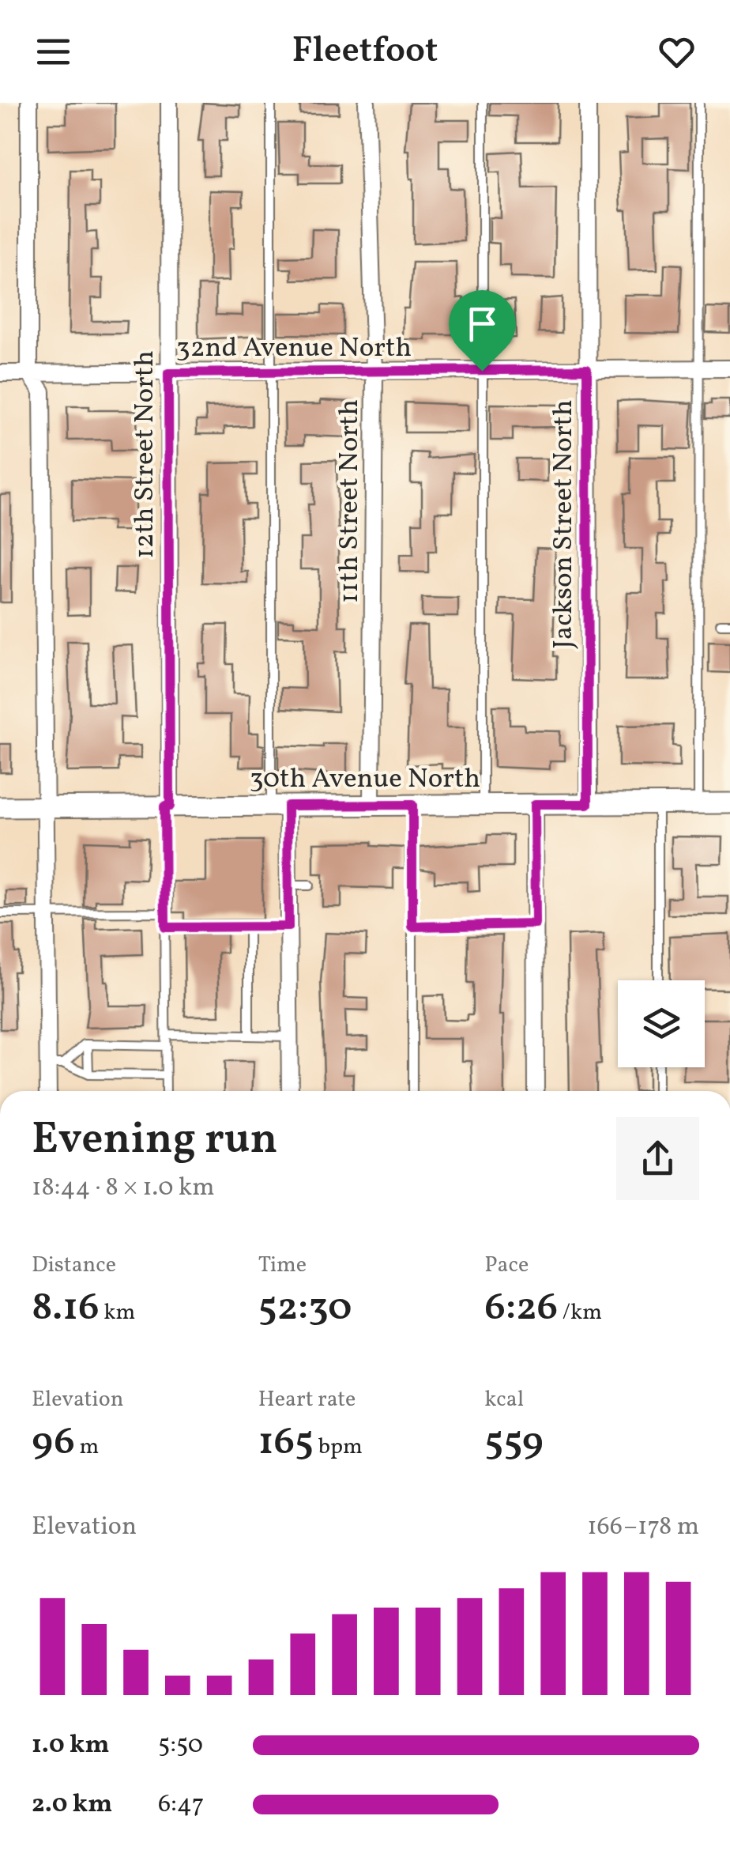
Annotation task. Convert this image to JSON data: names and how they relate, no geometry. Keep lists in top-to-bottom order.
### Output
{
  "streets": {
    "street": [
      "32nd Avenue North",
      "12th Street North",
      "11th Street North",
      "Jackson Street North",
      "30th Avenue North"
    ]
  },
  "crossings": [
    ["32nd Avenue North", "12th Street North"],
    ["32nd Avenue North", "11th Street North"],
    ["32nd Avenue North", "Jackson Street North"],
    ["12th Street North", "30th Avenue North"],
    ["11th Street North", "30th Avenue North"],
    ["Jackson Street North", "30th Avenue North"]
  ],
  "page": {
    "header": "Fleetfoot",
    "heading": ["Evening run", "18:44 · 8 × 1.0 km"],
    "stats": [
      ["Distance", "8.16 km"],
      ["Time", "52:30"],
      ["Pace", "6:26 /km"],
      ["Elevation", "96 m"],
      ["Heart rate", "165 bpm"],
      ["kcal", "559"]
    ],
    "chart": ["Elevation", "166–178 m"],
    "list": [
      {
        "name": "1.0 km",
        "note": "5:50"
      },
      {
        "name": "2.0 km",
        "note": "6:47"
      }
    ]
  }
}
